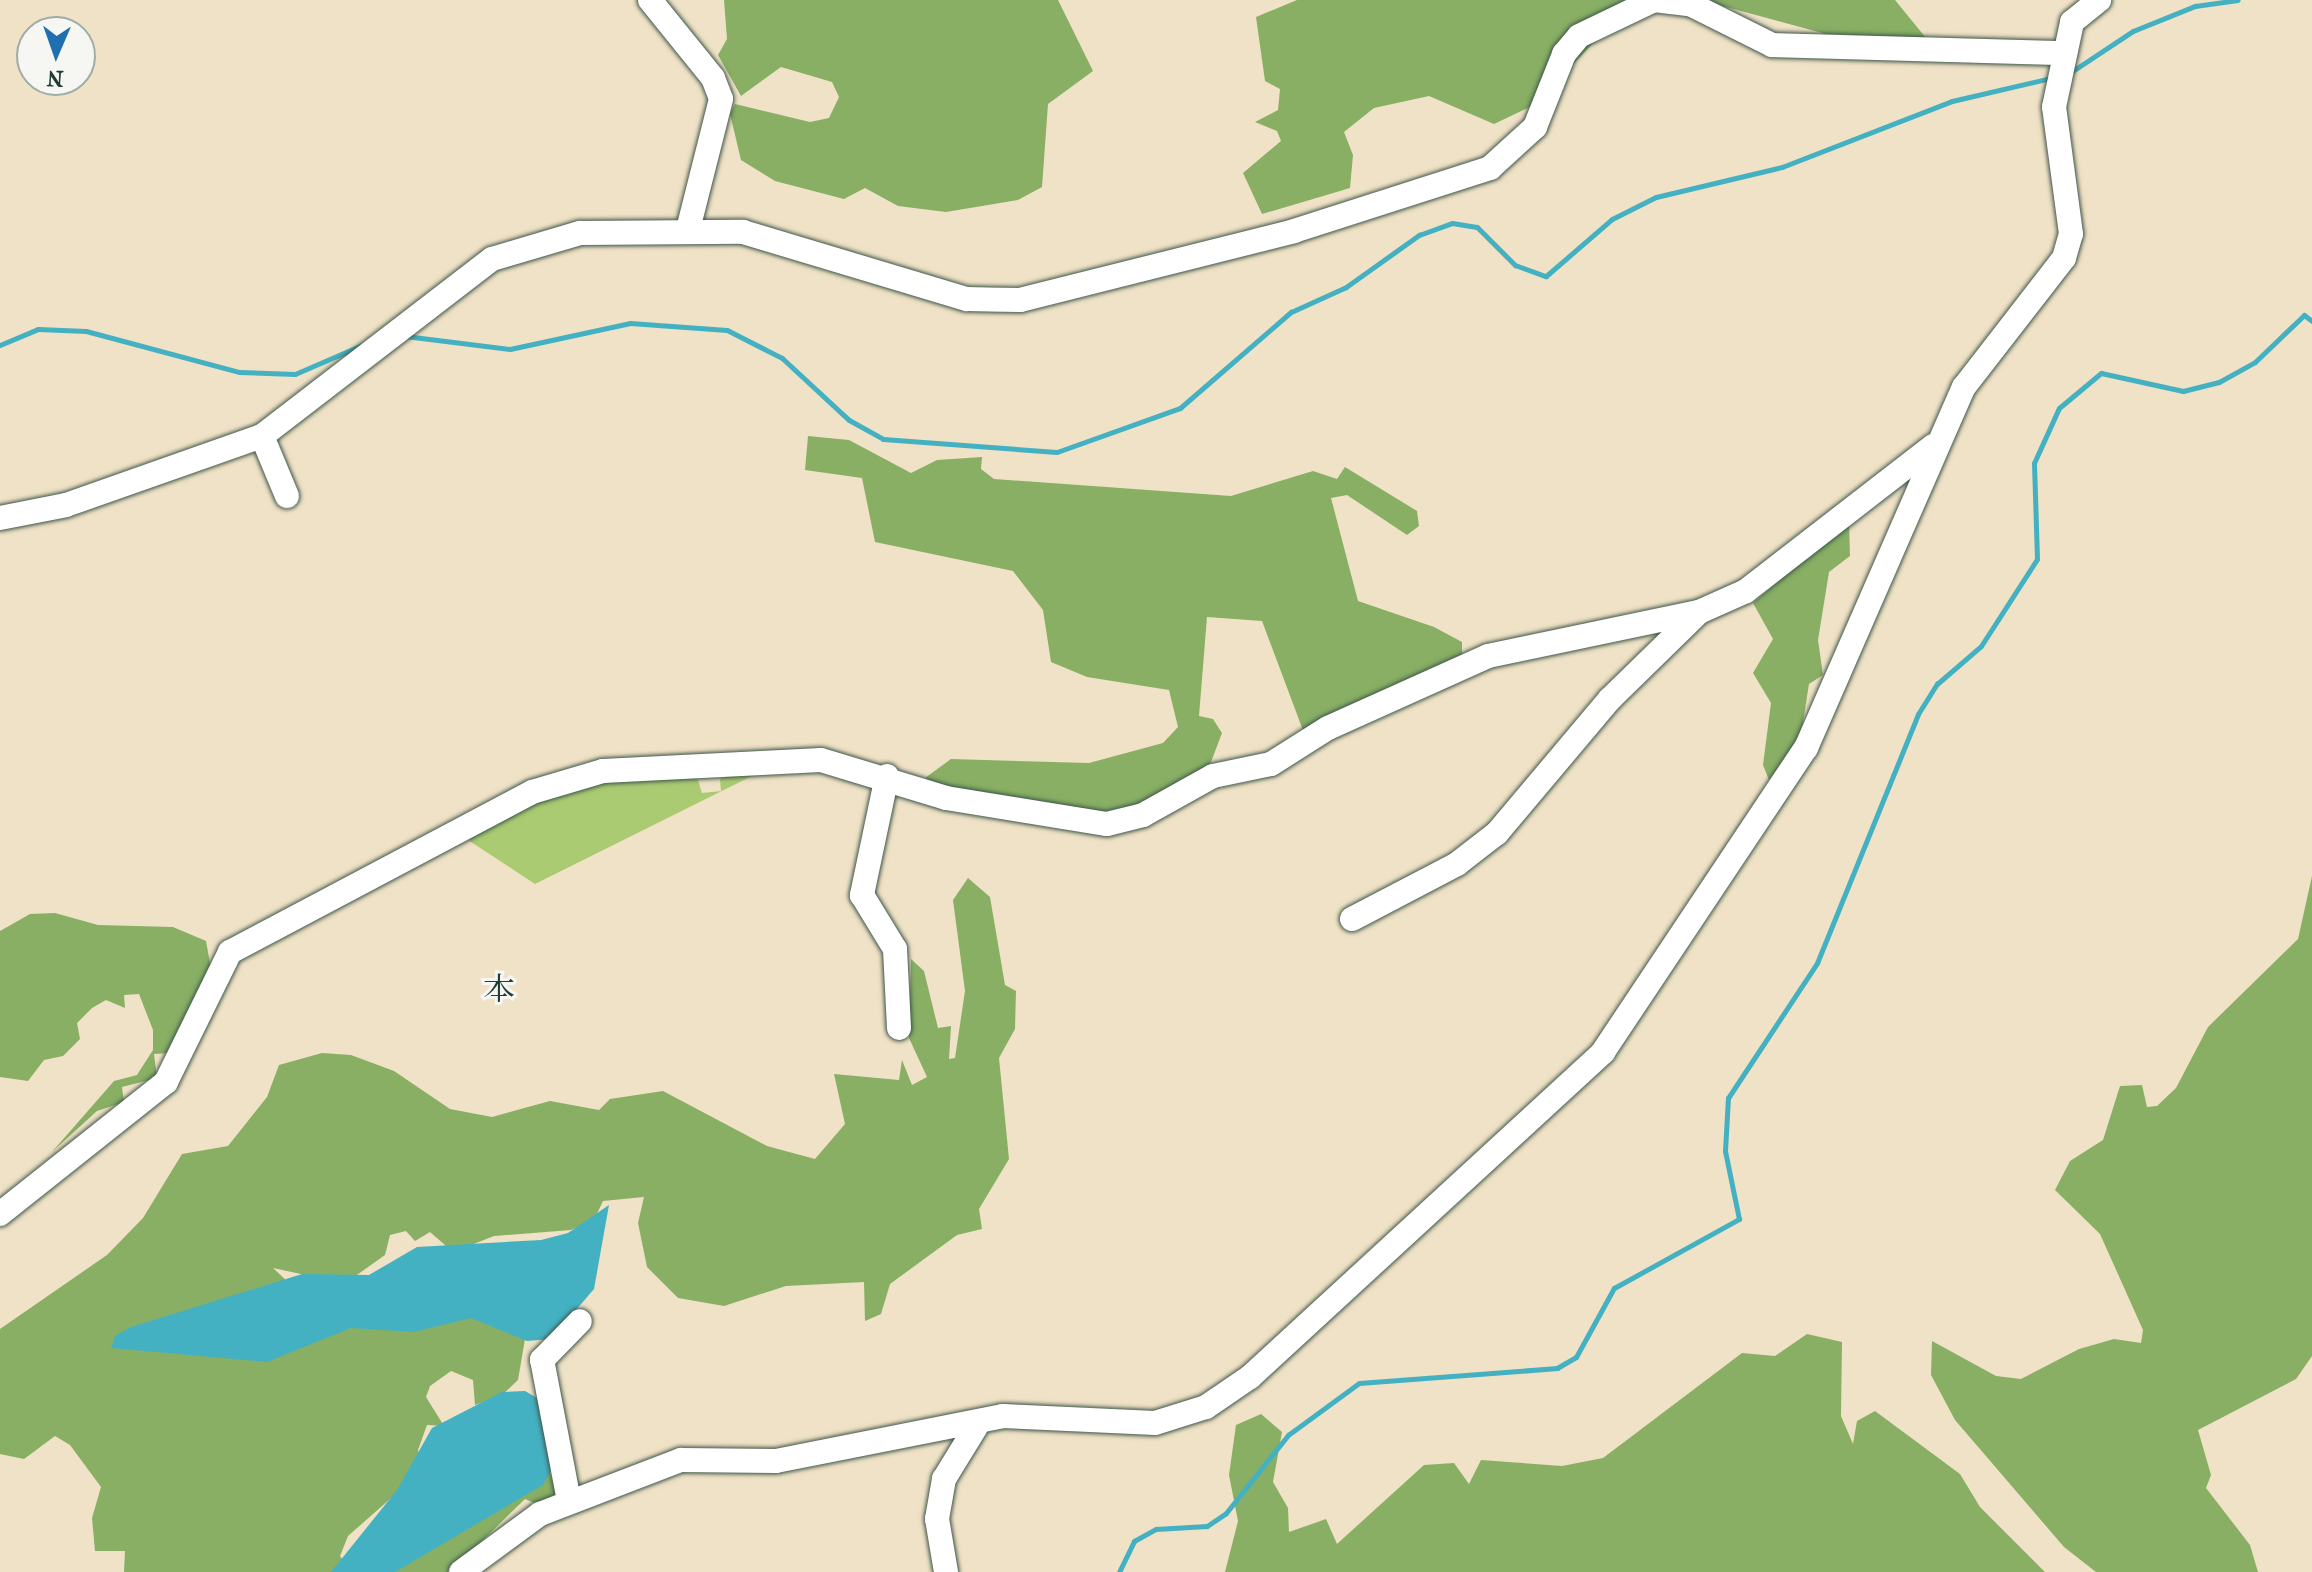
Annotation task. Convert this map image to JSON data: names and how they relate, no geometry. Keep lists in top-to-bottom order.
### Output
{
  "districts": ["本"],
  "north": "bottom"
}
